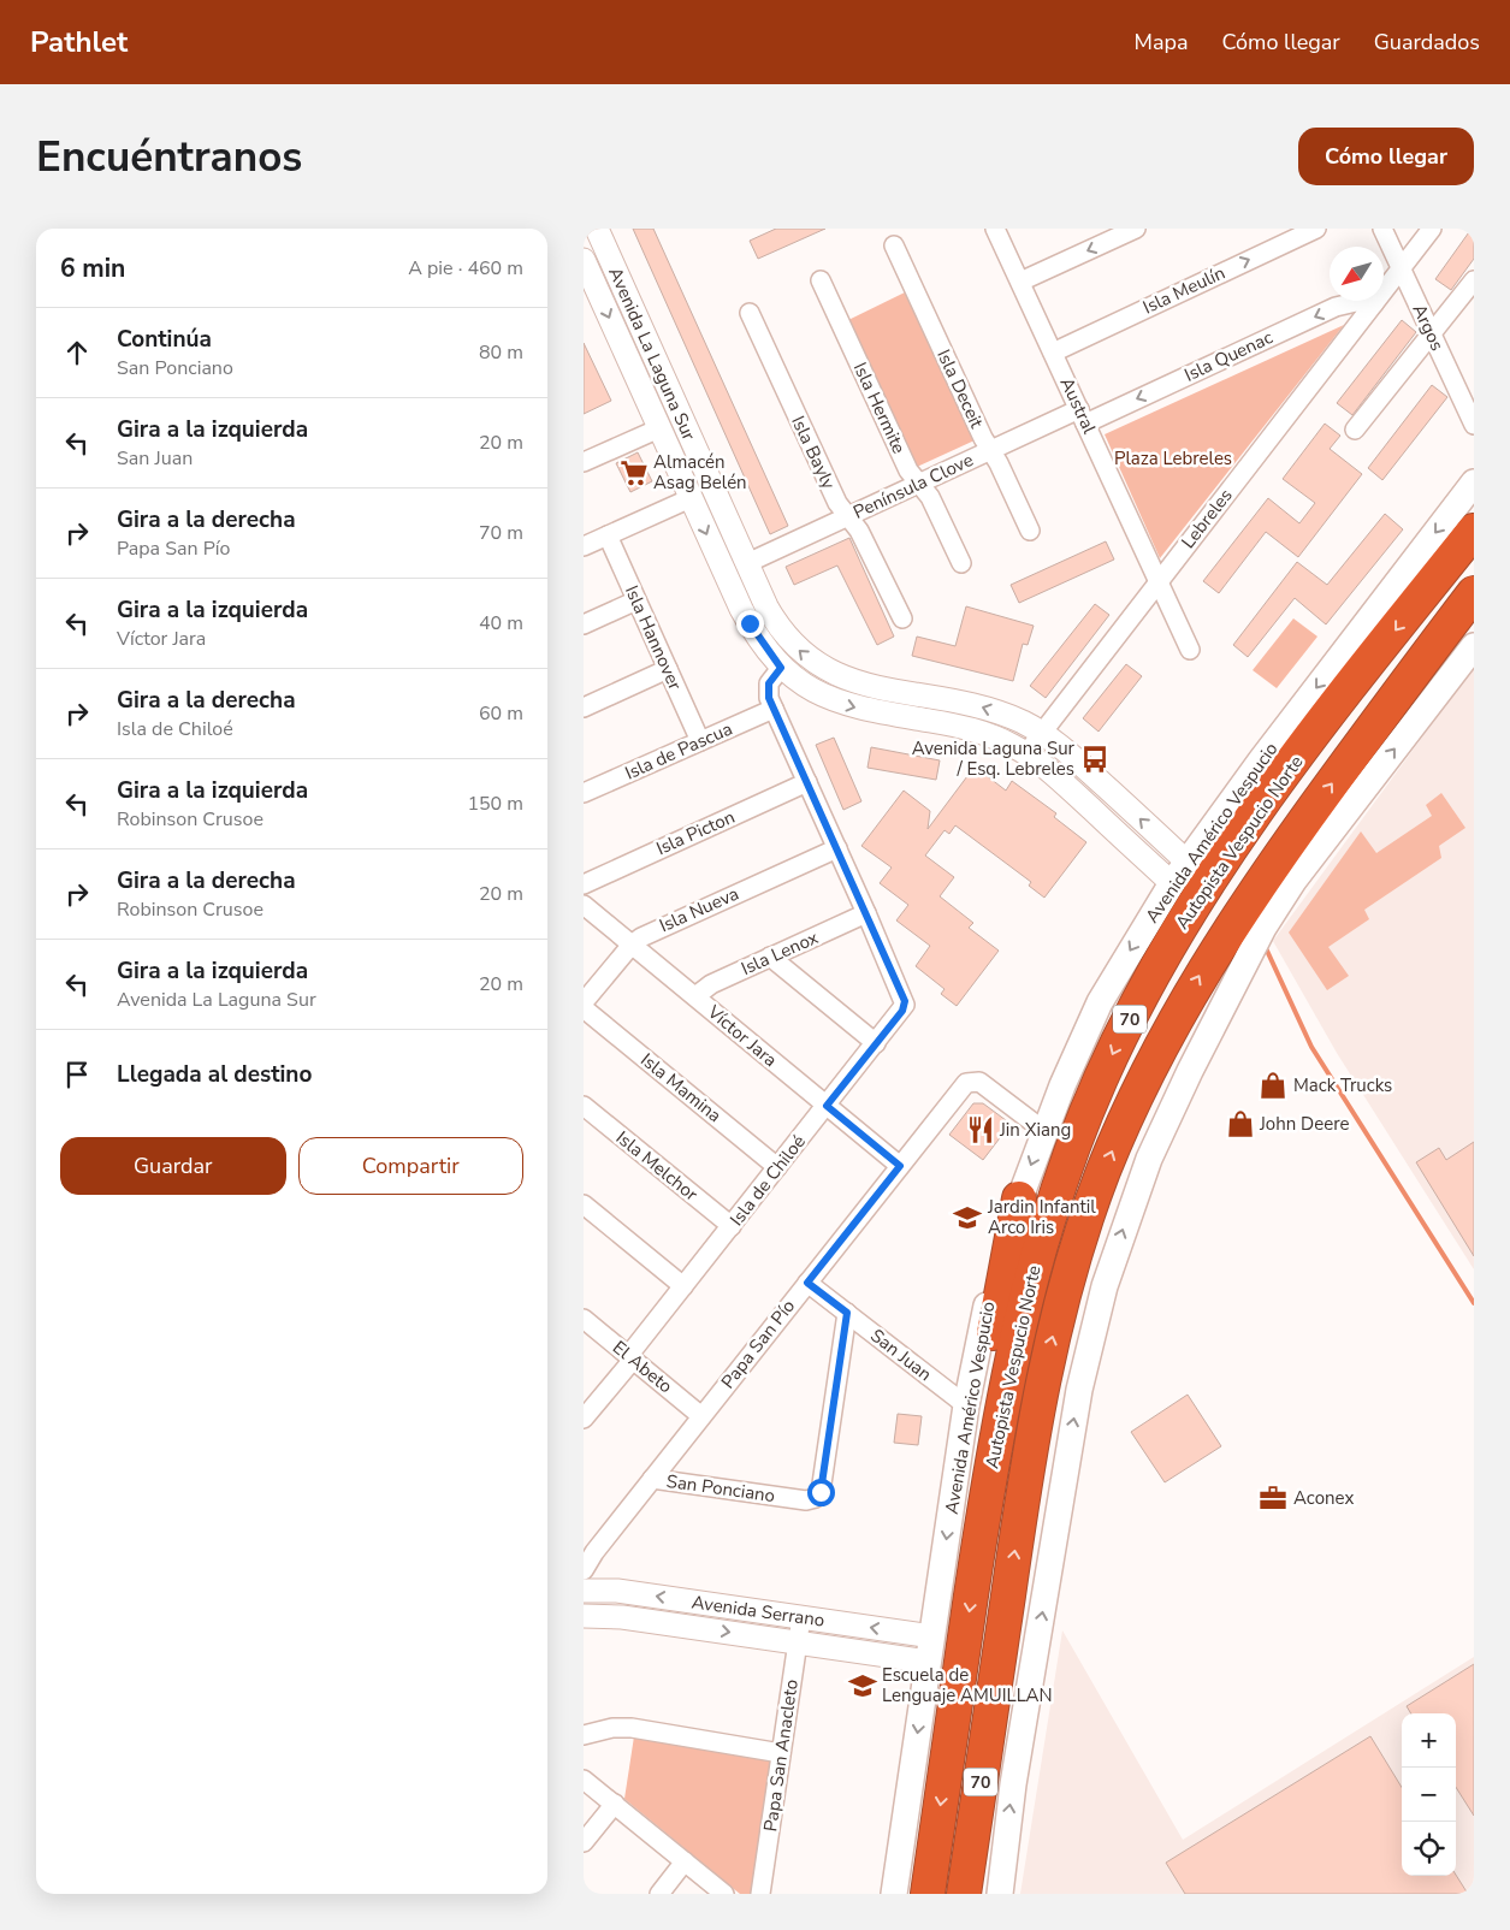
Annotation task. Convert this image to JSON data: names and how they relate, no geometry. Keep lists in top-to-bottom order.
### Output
{
  "streets": {
    "highway": ["Autopista Vespucio Norte", "70"],
    "main road": ["Avenida Américo Vespucio"],
    "street": [
      "Isla Meulín",
      "Argos",
      "Avenida La Laguna Sur",
      "Isla Quenac",
      "Isla Deceit",
      "Austral",
      "Isla Hermite",
      "Isla Bayly",
      "Península Clove",
      "Lebreles",
      "Isla Hannover",
      "Isla de Pascua",
      "Isla Picton",
      "Isla Nueva",
      "Isla Lenox",
      "Víctor Jara",
      "Isla Mamina",
      "Isla Melchor",
      "Isla de Chiloé",
      "Papa San Pío",
      "San Juan",
      "El Abeto",
      "San Ponciano",
      "Avenida Serrano",
      "Papa San Anacleto"
    ]
  },
  "crossings": [
    ["Isla Meulín", "Austral"],
    ["Argos", "Lebreles"],
    ["Avenida La Laguna Sur", "Península Clove"],
    ["Avenida La Laguna Sur", "Lebreles"],
    ["Avenida La Laguna Sur", "Avenida Américo Vespucio"],
    ["Isla Quenac", "Austral"],
    ["Isla Quenac", "Península Clove"],
    ["Isla Quenac", "Lebreles"],
    ["Isla Deceit", "Península Clove"],
    ["Austral", "Península Clove"],
    ["Austral", "Lebreles"],
    ["Isla Hermite", "Península Clove"],
    ["Isla Bayly", "Península Clove"],
    ["Isla Hannover", "Isla de Pascua"],
    ["Avenida Américo Vespucio", "Papa San Pío"],
    ["Avenida Américo Vespucio", "San Juan"],
    ["Avenida Américo Vespucio", "Avenida Serrano"],
    ["Isla Nueva", "Víctor Jara"],
    ["Isla Lenox", "Víctor Jara"],
    ["Isla Lenox", "Isla de Chiloé"],
    ["Víctor Jara", "Isla de Chiloé"],
    ["Víctor Jara", "Papa San Pío"],
    ["Isla Mamina", "Isla de Chiloé"],
    ["Isla Melchor", "Isla de Chiloé"],
    ["Isla de Chiloé", "El Abeto"],
    ["Papa San Pío", "San Juan"],
    ["Papa San Pío", "El Abeto"],
    ["Papa San Pío", "San Ponciano"],
    ["San Juan", "San Ponciano"],
    ["Avenida Serrano", "Papa San Anacleto"]
  ],
  "parks": ["Plaza Lebreles"],
  "places": {
    "supermarket": ["Almacén Asag Belén"],
    "bus stop": ["Avenida Laguna Sur / Esq. Lebreles"],
    "shop": ["Mack Trucks", "John Deere"],
    "restaurant": ["Jin Xiang"],
    "school or university": ["Jardin Infantil Arco Iris", "Escuela de Lenguaje AMUILLAN"],
    "office": ["Aconex"]
  },
  "north": "bottom left",
  "page": {
    "header": "Pathlet",
    "nav": ["Mapa", "Cómo llegar", "Guardados"],
    "buttons": [
      "Cómo llegar",
      ["Guardar", "Compartir"]
    ],
    "title": "Encuéntranos",
    "heading": ["6 min", "A pie · 460 m"],
    "list": [
      ["Continúa", "San Ponciano", "80 m"],
      ["Gira a la izquierda", "San Juan", "20 m"],
      ["Gira a la derecha", "Papa San Pío", "70 m"],
      ["Gira a la izquierda", "Víctor Jara", "40 m"],
      ["Gira a la derecha", "Isla de Chiloé", "60 m"],
      ["Gira a la izquierda", "Robinson Crusoe", "150 m"],
      ["Gira a la derecha", "Robinson Crusoe", "20 m"],
      ["Gira a la izquierda", "Avenida La Laguna Sur", "20 m"],
      "Llegada al destino"
    ],
    "map_buttons": ["+", "−"]
  }
}
